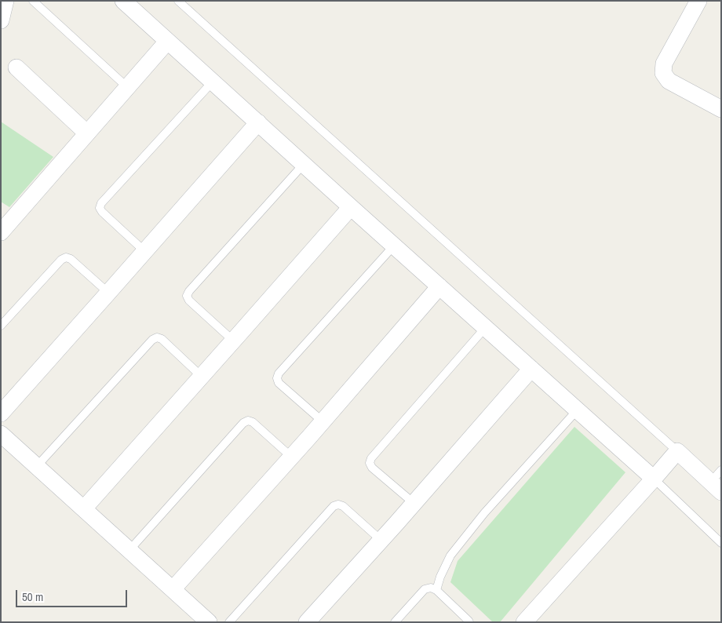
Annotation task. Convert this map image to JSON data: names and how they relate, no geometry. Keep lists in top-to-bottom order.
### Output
{
  "scale_bar": "50 m"
}
